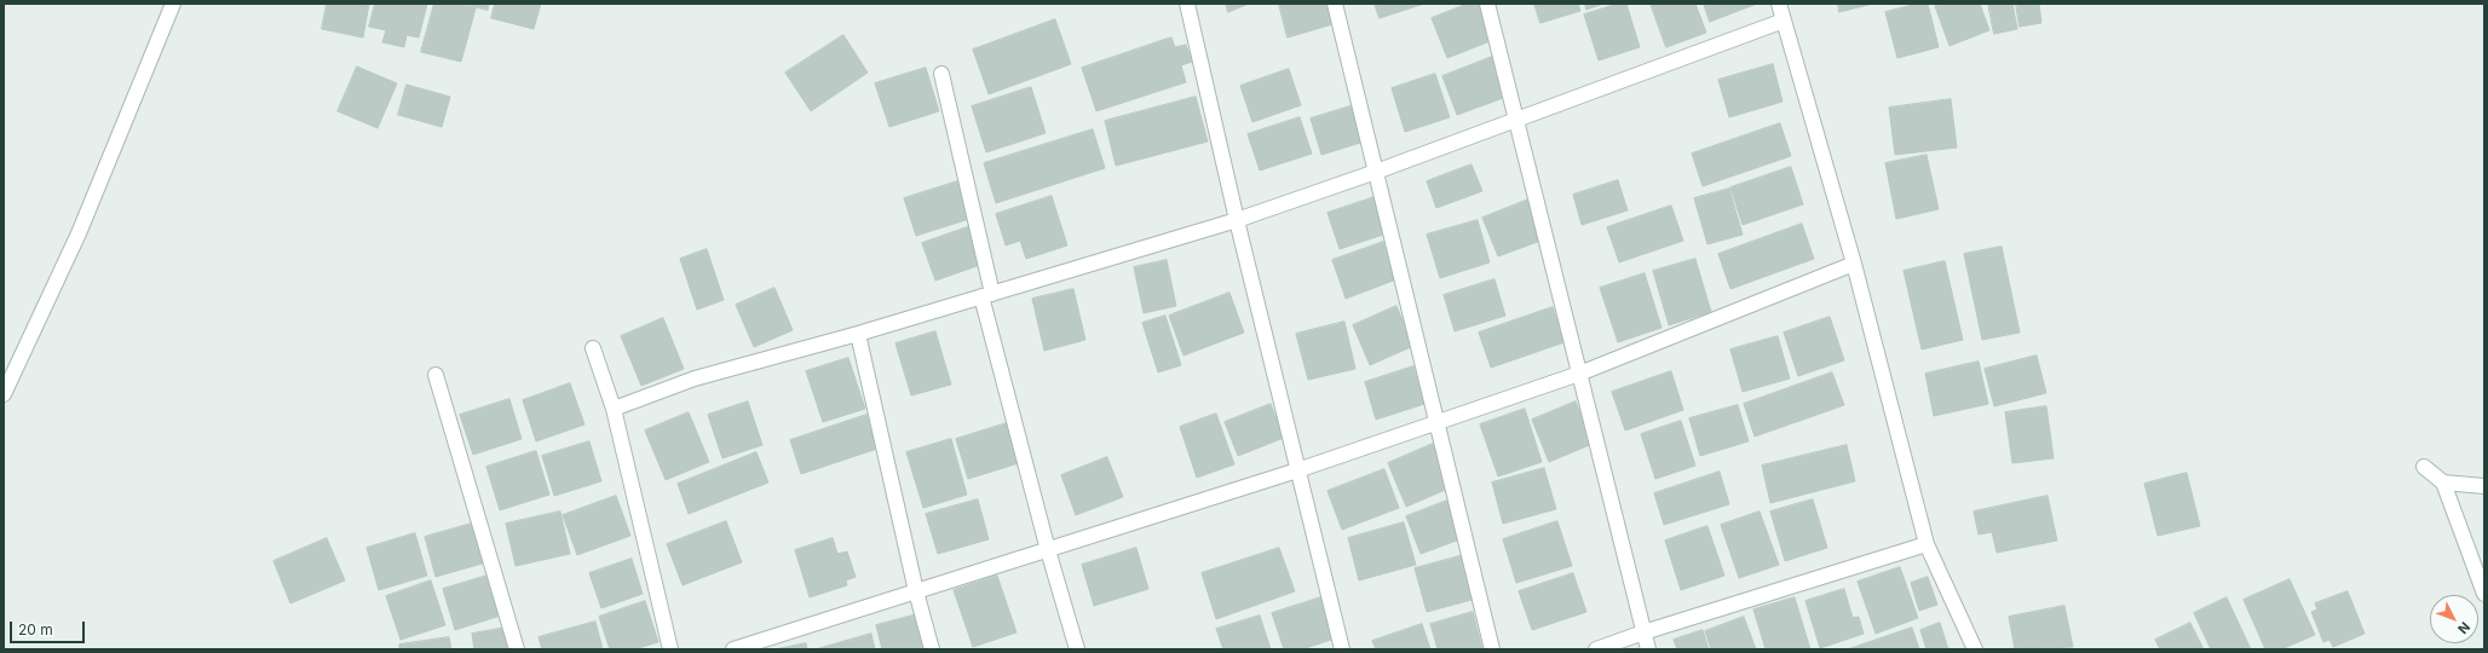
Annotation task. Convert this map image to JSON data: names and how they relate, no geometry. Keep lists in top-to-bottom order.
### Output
{
  "scale_bar": "20 m",
  "north": "bottom right"
}
